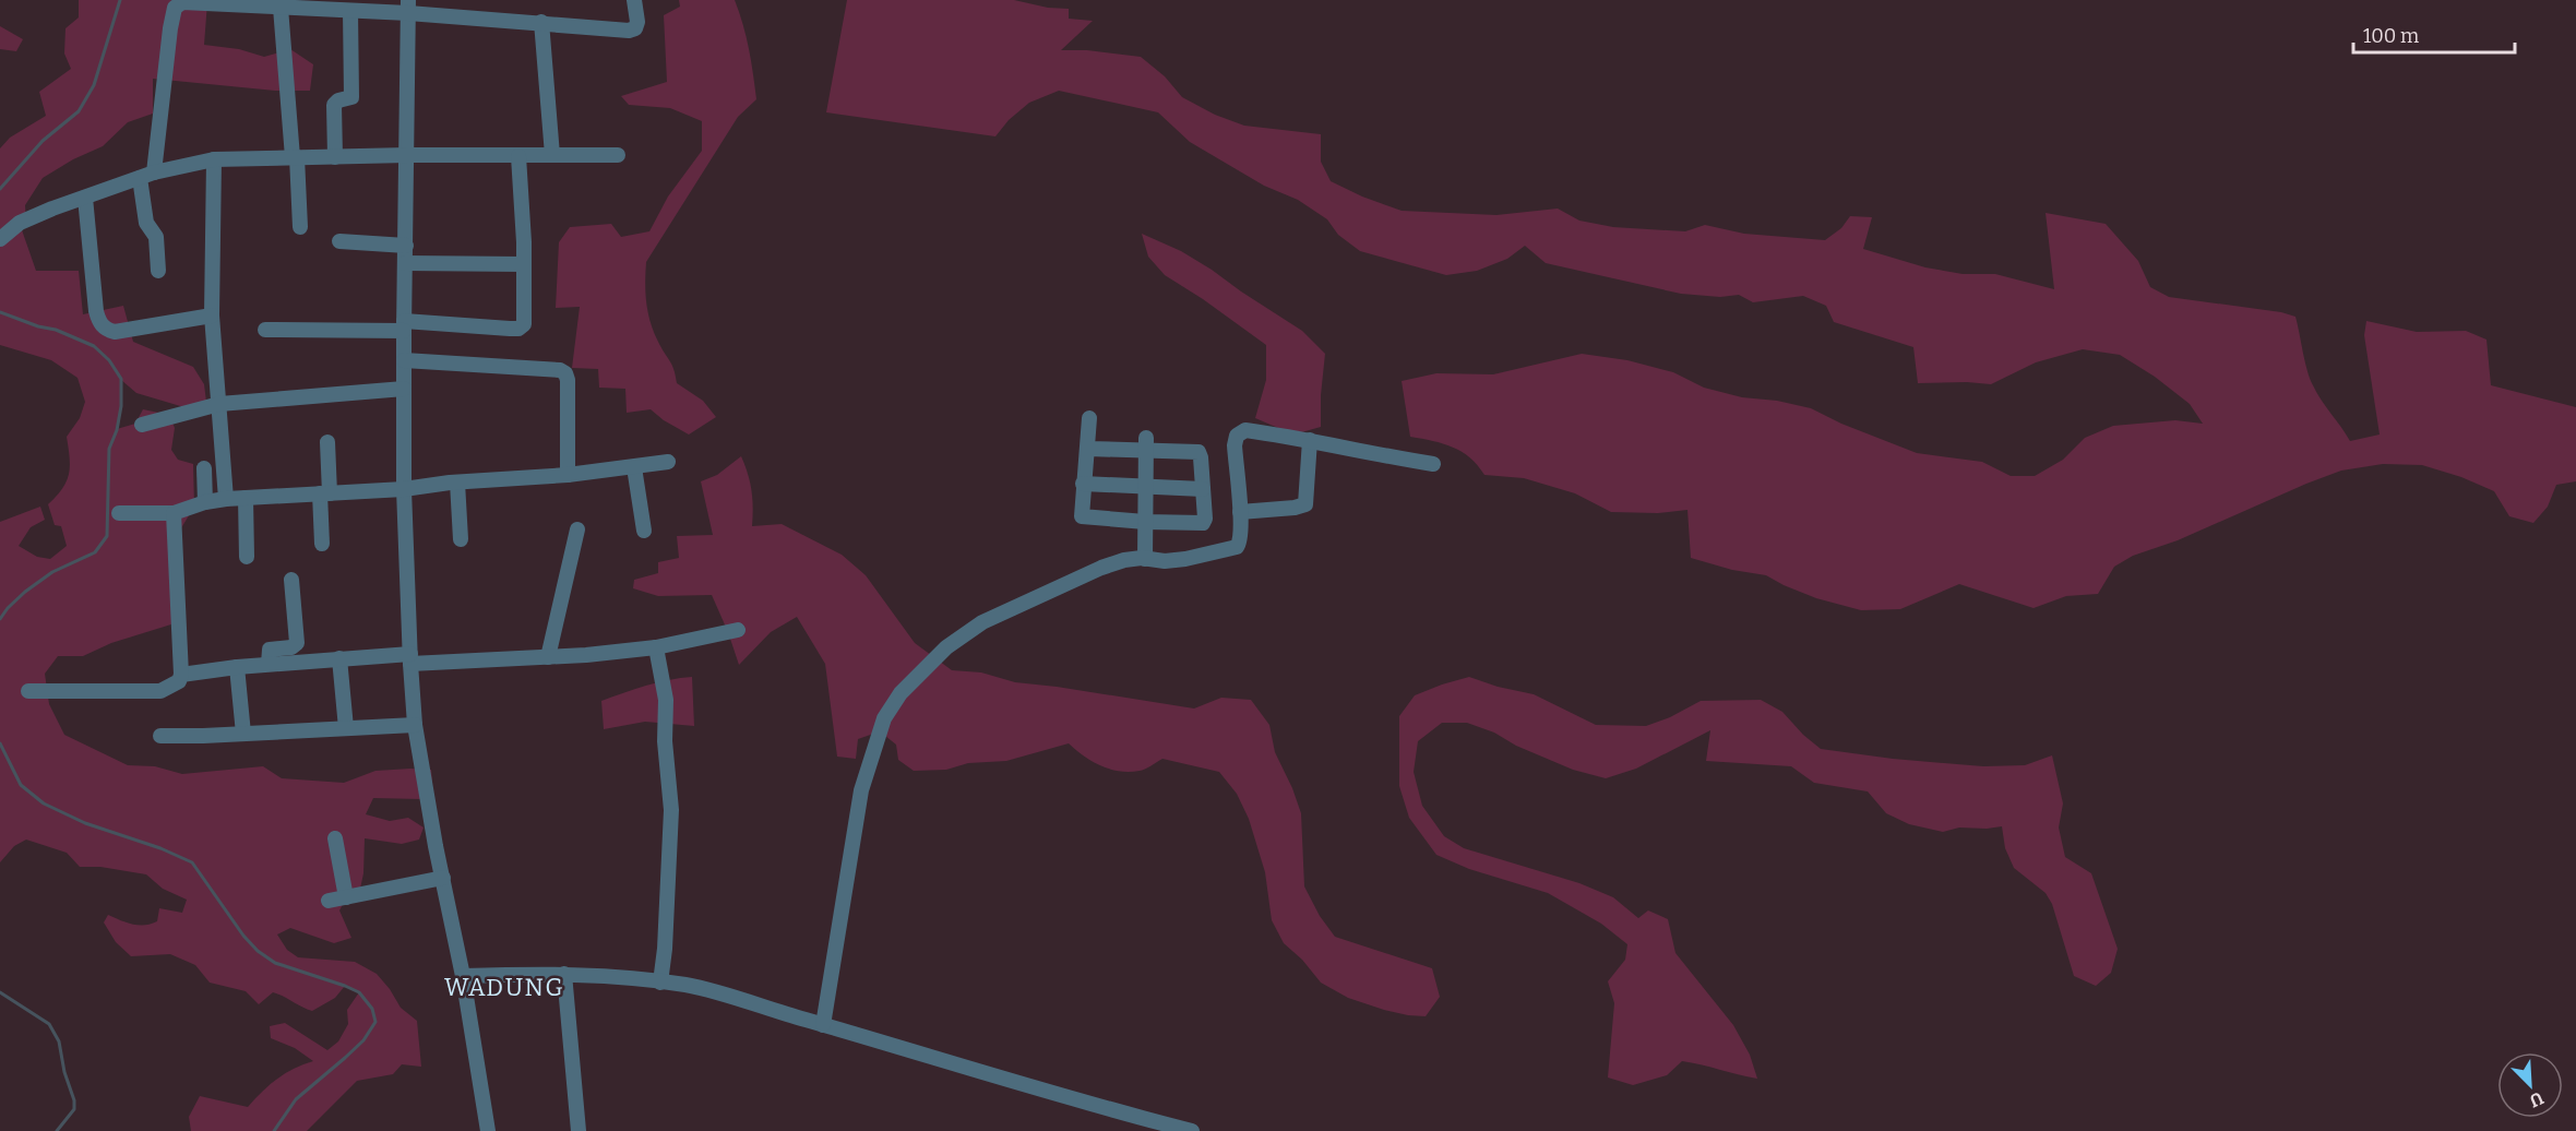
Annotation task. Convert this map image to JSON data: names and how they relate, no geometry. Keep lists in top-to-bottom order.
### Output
{
  "districts": ["WADUNG"],
  "scale_bar": "100 m",
  "north": "bottom right"
}
